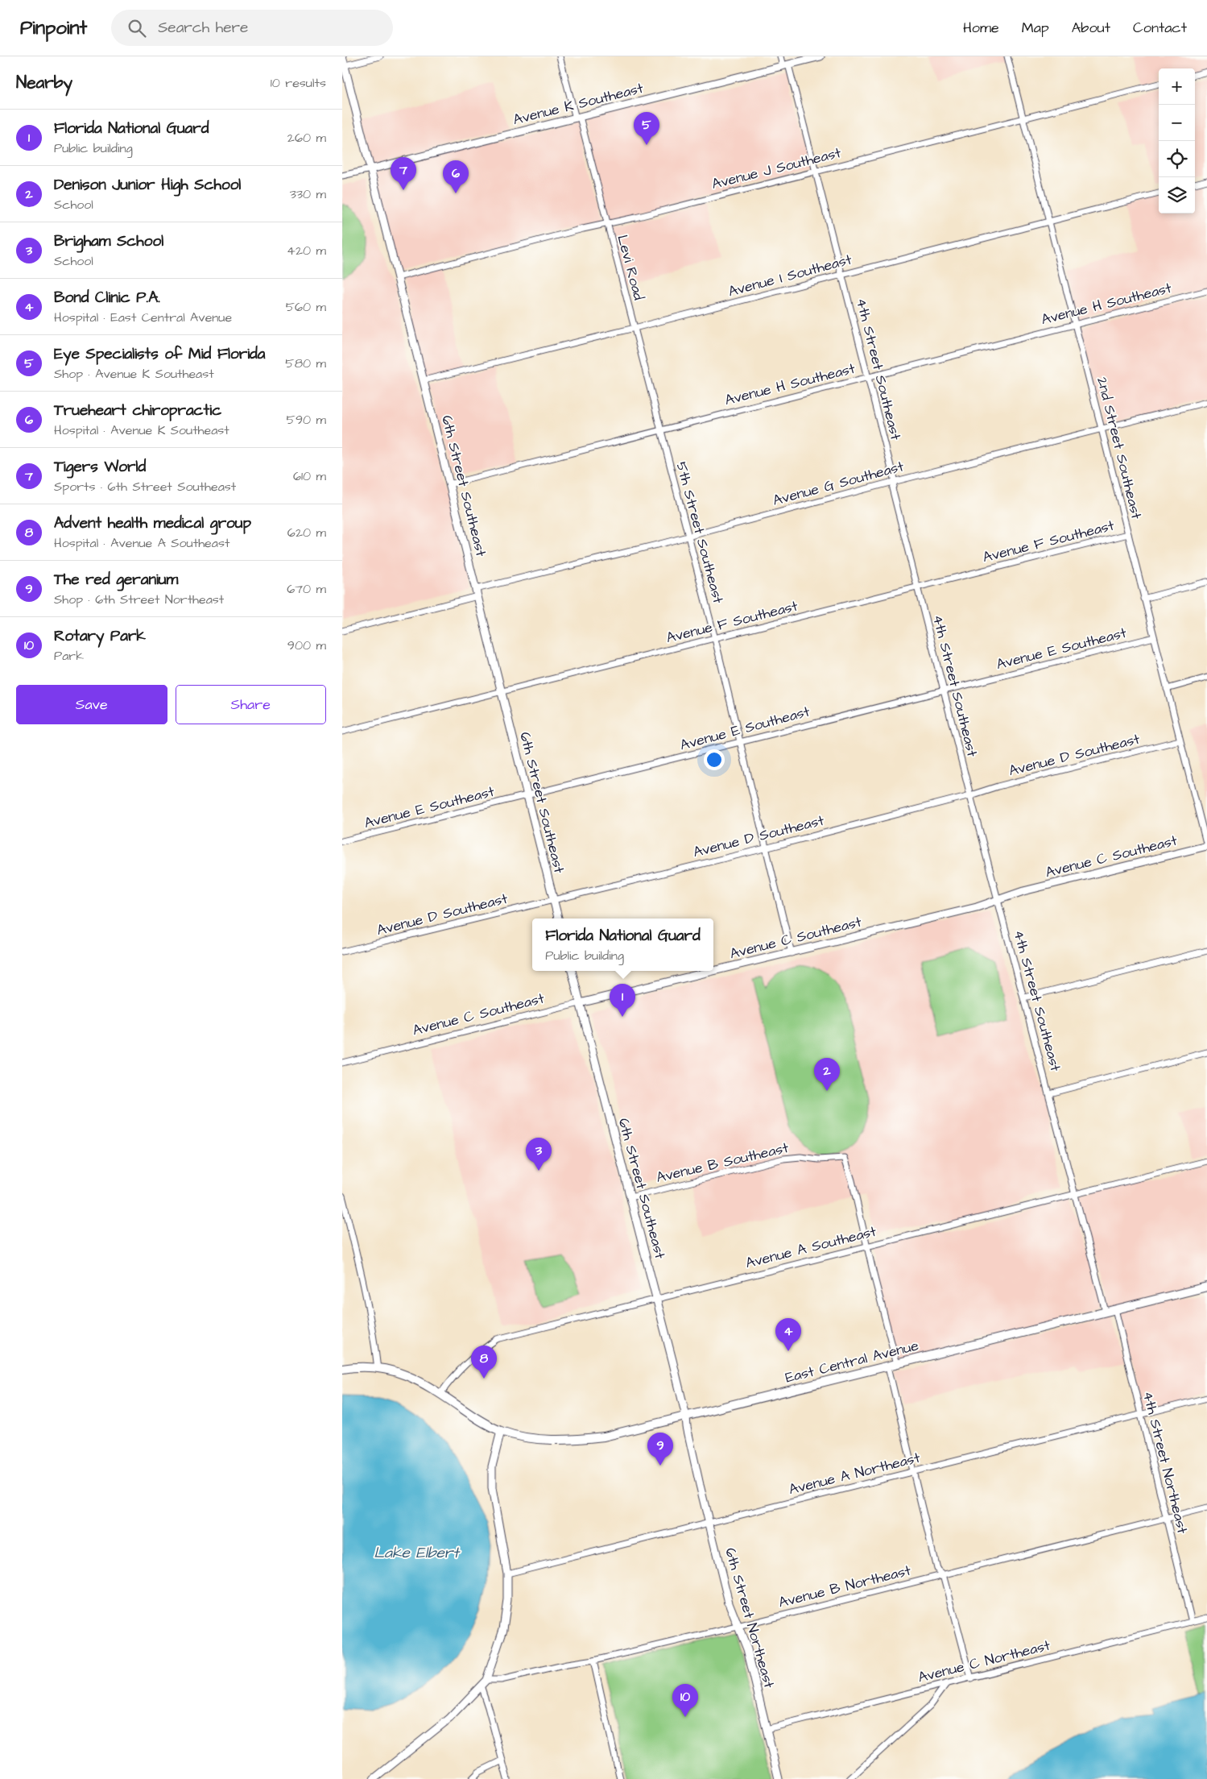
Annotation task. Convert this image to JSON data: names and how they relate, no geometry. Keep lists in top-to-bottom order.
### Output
{
  "streets": {
    "main road": ["East Central Avenue"],
    "street": [
      "Avenue K Southeast",
      "Avenue J Southeast",
      "Levi Road",
      "Avenue I Southeast",
      "Avenue H Southeast",
      "4th Street Southeast",
      "2nd Street Southeast",
      "Avenue G Southeast",
      "6th Street Southeast",
      "5th Street Southeast",
      "Avenue F Southeast",
      "Avenue E Southeast",
      "Avenue D Southeast",
      "Avenue C Southeast",
      "Avenue B Southeast",
      "Avenue A Southeast",
      "4th Street Northeast",
      "Avenue A Northeast",
      "Avenue B Northeast",
      "6th Street Northeast",
      "Avenue C Northeast"
    ]
  },
  "crossings": [
    ["Avenue K Southeast", "Levi Road"],
    ["Avenue K Southeast", "4th Street Southeast"],
    ["Avenue K Southeast", "6th Street Southeast"],
    ["Avenue J Southeast", "Levi Road"],
    ["Avenue J Southeast", "4th Street Southeast"],
    ["Avenue J Southeast", "2nd Street Southeast"],
    ["Avenue J Southeast", "6th Street Southeast"],
    ["Levi Road", "Avenue I Southeast"],
    ["Levi Road", "5th Street Southeast"],
    ["Avenue I Southeast", "4th Street Southeast"],
    ["Avenue I Southeast", "2nd Street Southeast"],
    ["Avenue I Southeast", "6th Street Southeast"],
    ["Avenue H Southeast", "4th Street Southeast"],
    ["Avenue H Southeast", "2nd Street Southeast"],
    ["Avenue H Southeast", "6th Street Southeast"],
    ["Avenue H Southeast", "5th Street Southeast"],
    ["4th Street Southeast", "Avenue G Southeast"],
    ["4th Street Southeast", "Avenue F Southeast"],
    ["4th Street Southeast", "Avenue E Southeast"],
    ["4th Street Southeast", "Avenue D Southeast"],
    ["4th Street Southeast", "Avenue C Southeast"],
    ["4th Street Southeast", "Avenue A Southeast"],
    ["4th Street Southeast", "East Central Avenue"],
    ["2nd Street Southeast", "Avenue G Southeast"],
    ["2nd Street Southeast", "Avenue F Southeast"],
    ["2nd Street Southeast", "Avenue E Southeast"],
    ["2nd Street Southeast", "Avenue D Southeast"],
    ["2nd Street Southeast", "Avenue C Southeast"],
    ["Avenue G Southeast", "6th Street Southeast"],
    ["Avenue G Southeast", "5th Street Southeast"],
    ["6th Street Southeast", "Avenue F Southeast"],
    ["6th Street Southeast", "Avenue E Southeast"],
    ["6th Street Southeast", "Avenue D Southeast"],
    ["6th Street Southeast", "Avenue C Southeast"],
    ["6th Street Southeast", "Avenue B Southeast"],
    ["6th Street Southeast", "Avenue A Southeast"],
    ["6th Street Southeast", "East Central Avenue"],
    ["6th Street Southeast", "6th Street Northeast"],
    ["5th Street Southeast", "Avenue F Southeast"],
    ["5th Street Southeast", "Avenue E Southeast"],
    ["5th Street Southeast", "Avenue D Southeast"],
    ["5th Street Southeast", "Avenue C Southeast"],
    ["Avenue B Southeast", "Avenue A Southeast"],
    ["Avenue A Southeast", "East Central Avenue"],
    ["East Central Avenue", "4th Street Northeast"],
    ["East Central Avenue", "6th Street Northeast"],
    ["4th Street Northeast", "Avenue A Northeast"],
    ["4th Street Northeast", "Avenue B Northeast"],
    ["4th Street Northeast", "Avenue C Northeast"],
    ["Avenue A Northeast", "6th Street Northeast"],
    ["Avenue B Northeast", "6th Street Northeast"],
    ["6th Street Northeast", "Avenue C Northeast"]
  ],
  "water": ["Lake Elbert"],
  "page": {
    "header": "Pinpoint",
    "search": "Search here",
    "nav": [
      "Home",
      "Map",
      "About",
      "Contact"
    ],
    "heading": ["Nearby", "10 results"],
    "map_buttons": ["+", "−"],
    "list": [
      {
        "mark": "1",
        "name": "Florida National Guard",
        "note": "Public building",
        "value": "260 m"
      },
      {
        "mark": "2",
        "name": "Denison Junior High School",
        "note": "School",
        "value": "330 m"
      },
      {
        "mark": "3",
        "name": "Brigham School",
        "note": "School",
        "value": "420 m"
      },
      {
        "mark": "4",
        "name": "Bond Clinic P.A.",
        "note": "Hospital · East Central Avenue",
        "value": "560 m"
      },
      {
        "mark": "5",
        "name": "Eye Specialists of Mid Florida",
        "note": "Shop · Avenue K Southeast",
        "value": "580 m"
      },
      {
        "mark": "6",
        "name": "Trueheart chiropractic",
        "note": "Hospital · Avenue K Southeast",
        "value": "590 m"
      },
      {
        "mark": "7",
        "name": "Tigers World",
        "note": "Sports · 6th Street Southeast",
        "value": "610 m"
      },
      {
        "mark": "8",
        "name": "Advent health medical group",
        "note": "Hospital · Avenue A Southeast",
        "value": "620 m"
      },
      {
        "mark": "9",
        "name": "The red geranium",
        "note": "Shop · 6th Street Northeast",
        "value": "670 m"
      },
      {
        "mark": "10",
        "name": "Rotary Park",
        "note": "Park",
        "value": "900 m"
      }
    ],
    "pins": [
      "5",
      "7",
      "6",
      "1",
      "2",
      "3",
      "4",
      "8",
      "9",
      "10"
    ],
    "buttons": ["Save", "Share"],
    "popup": ["Florida National Guard", "Public building"]
  }
}
